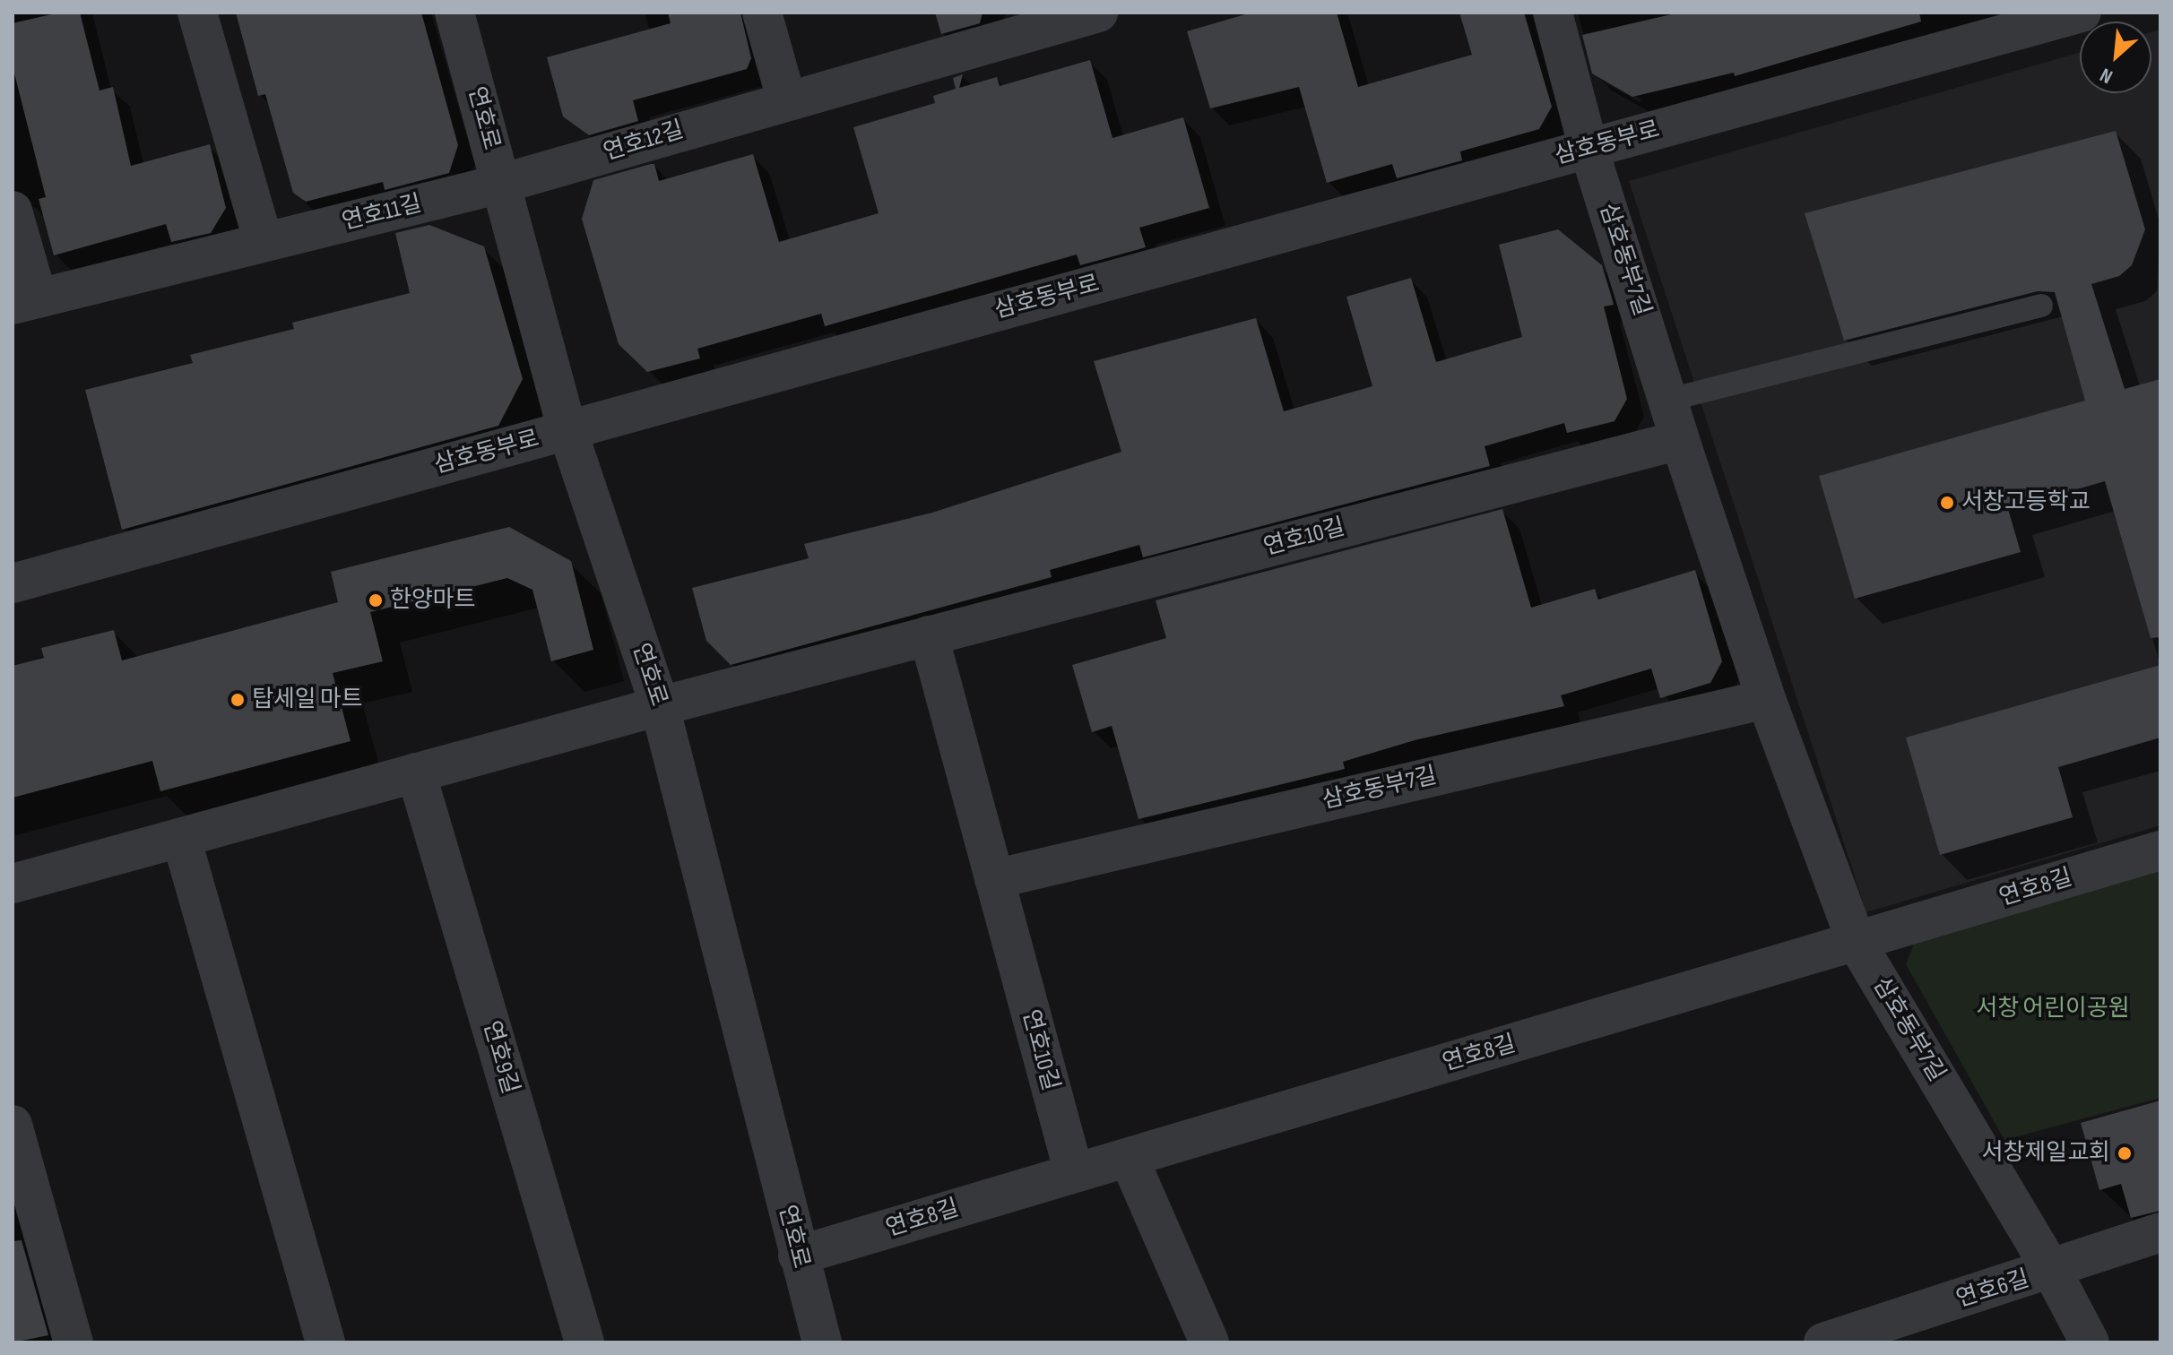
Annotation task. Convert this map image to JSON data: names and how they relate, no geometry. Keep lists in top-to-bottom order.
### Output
{
  "streets": {
    "street": [
      "연호로",
      "연호12길",
      "삼호동부로",
      "연호11길",
      "삼호동부7길",
      "연호10길",
      "연호8길",
      "연호9길",
      "연호6길"
    ]
  },
  "crossings": [
    ["연호로", "연호12길"],
    ["연호로", "삼호동부로"],
    ["연호로", "연호11길"],
    ["연호로", "연호10길"],
    ["연호로", "연호8길"],
    ["연호12길", "연호11길"],
    ["삼호동부로", "삼호동부7길"],
    ["삼호동부7길", "연호10길"],
    ["삼호동부7길", "연호8길"],
    ["삼호동부7길", "연호6길"],
    ["연호10길", "연호8길"]
  ],
  "parks": ["서창 어린이공원"],
  "places": [
    "서창고등학교",
    "한양마트",
    "탑세일 마트",
    "서창제일교회"
  ],
  "north": "bottom left"
}
